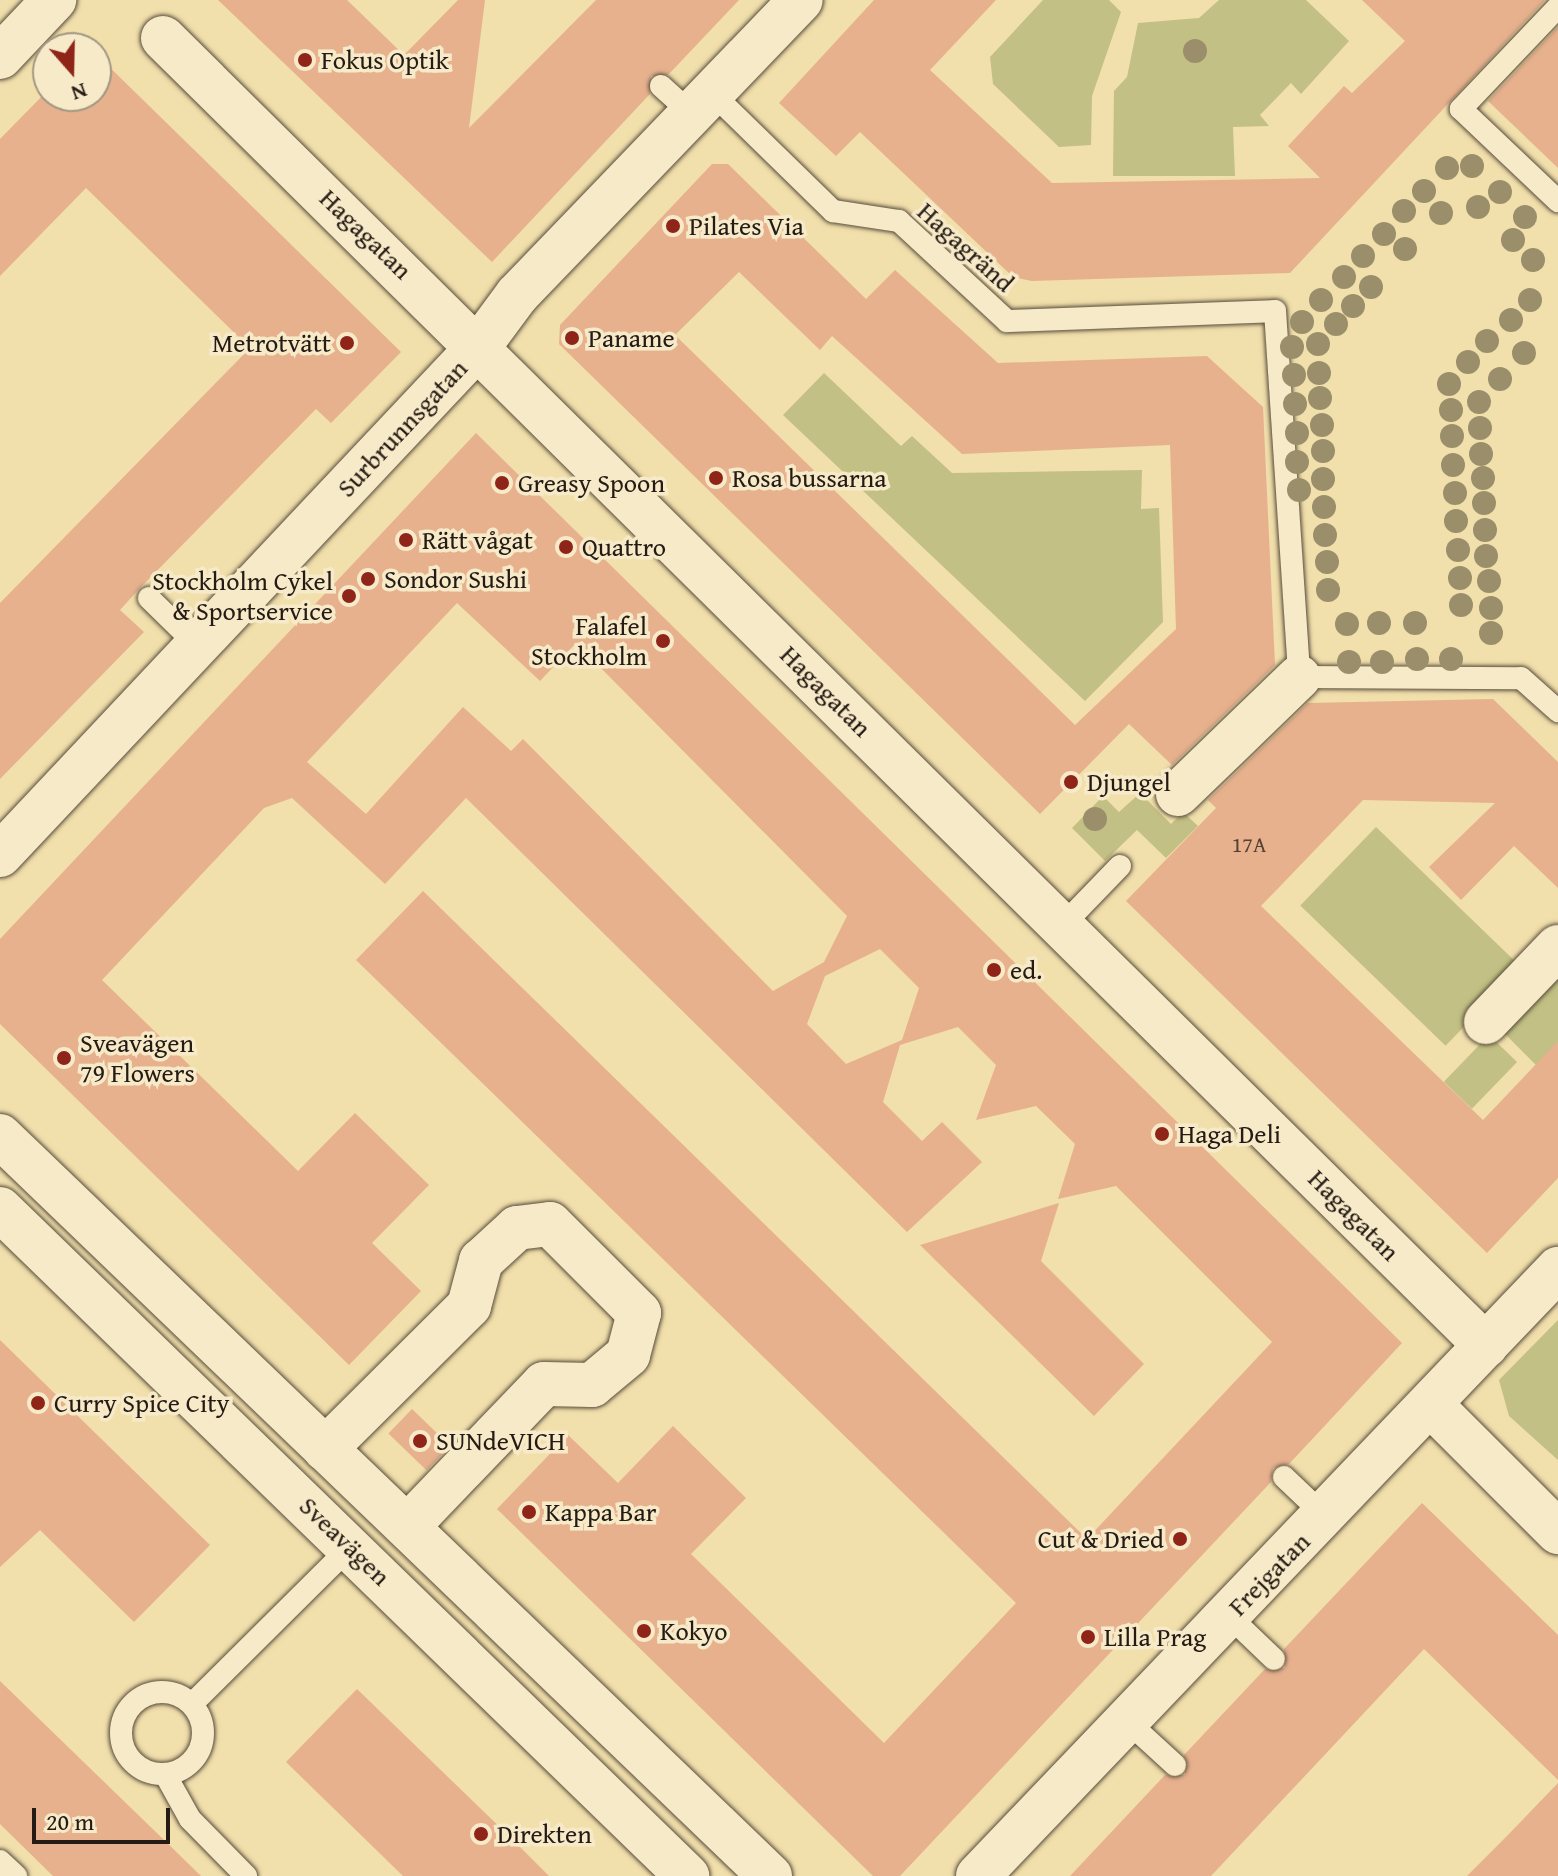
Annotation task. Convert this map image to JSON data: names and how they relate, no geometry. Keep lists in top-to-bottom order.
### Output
{
  "streets": {
    "street": [
      "Hagagatan",
      "Surbrunnsgatan",
      "Sveavägen",
      "Frejgatan"
    ],
    "lane": ["Hagagränd"]
  },
  "crossings": [
    ["Hagagatan", "Surbrunnsgatan"],
    ["Hagagatan", "Frejgatan"],
    ["Hagagränd", "Surbrunnsgatan"]
  ],
  "places": [
    "Fokus Optik",
    "Pilates Via",
    "Paname",
    "Metrotvätt",
    "Rosa bussarna",
    "Greasy Spoon",
    "Rätt vågat",
    "Quattro",
    "Sondor Sushi",
    "Stockholm Cykel & Sportservice",
    "Falafel Stockholm",
    "Djungel",
    "ed.",
    "Sveavägen 79 Flowers",
    "Haga Deli",
    "Curry Spice City",
    "SUNdeVICH",
    "Kappa Bar",
    "Cut & Dried",
    "Kokyo",
    "Lilla Prag",
    "Direkten"
  ],
  "house_numbers": ["17A"],
  "scale_bar": "20 m",
  "north": "bottom"
}
